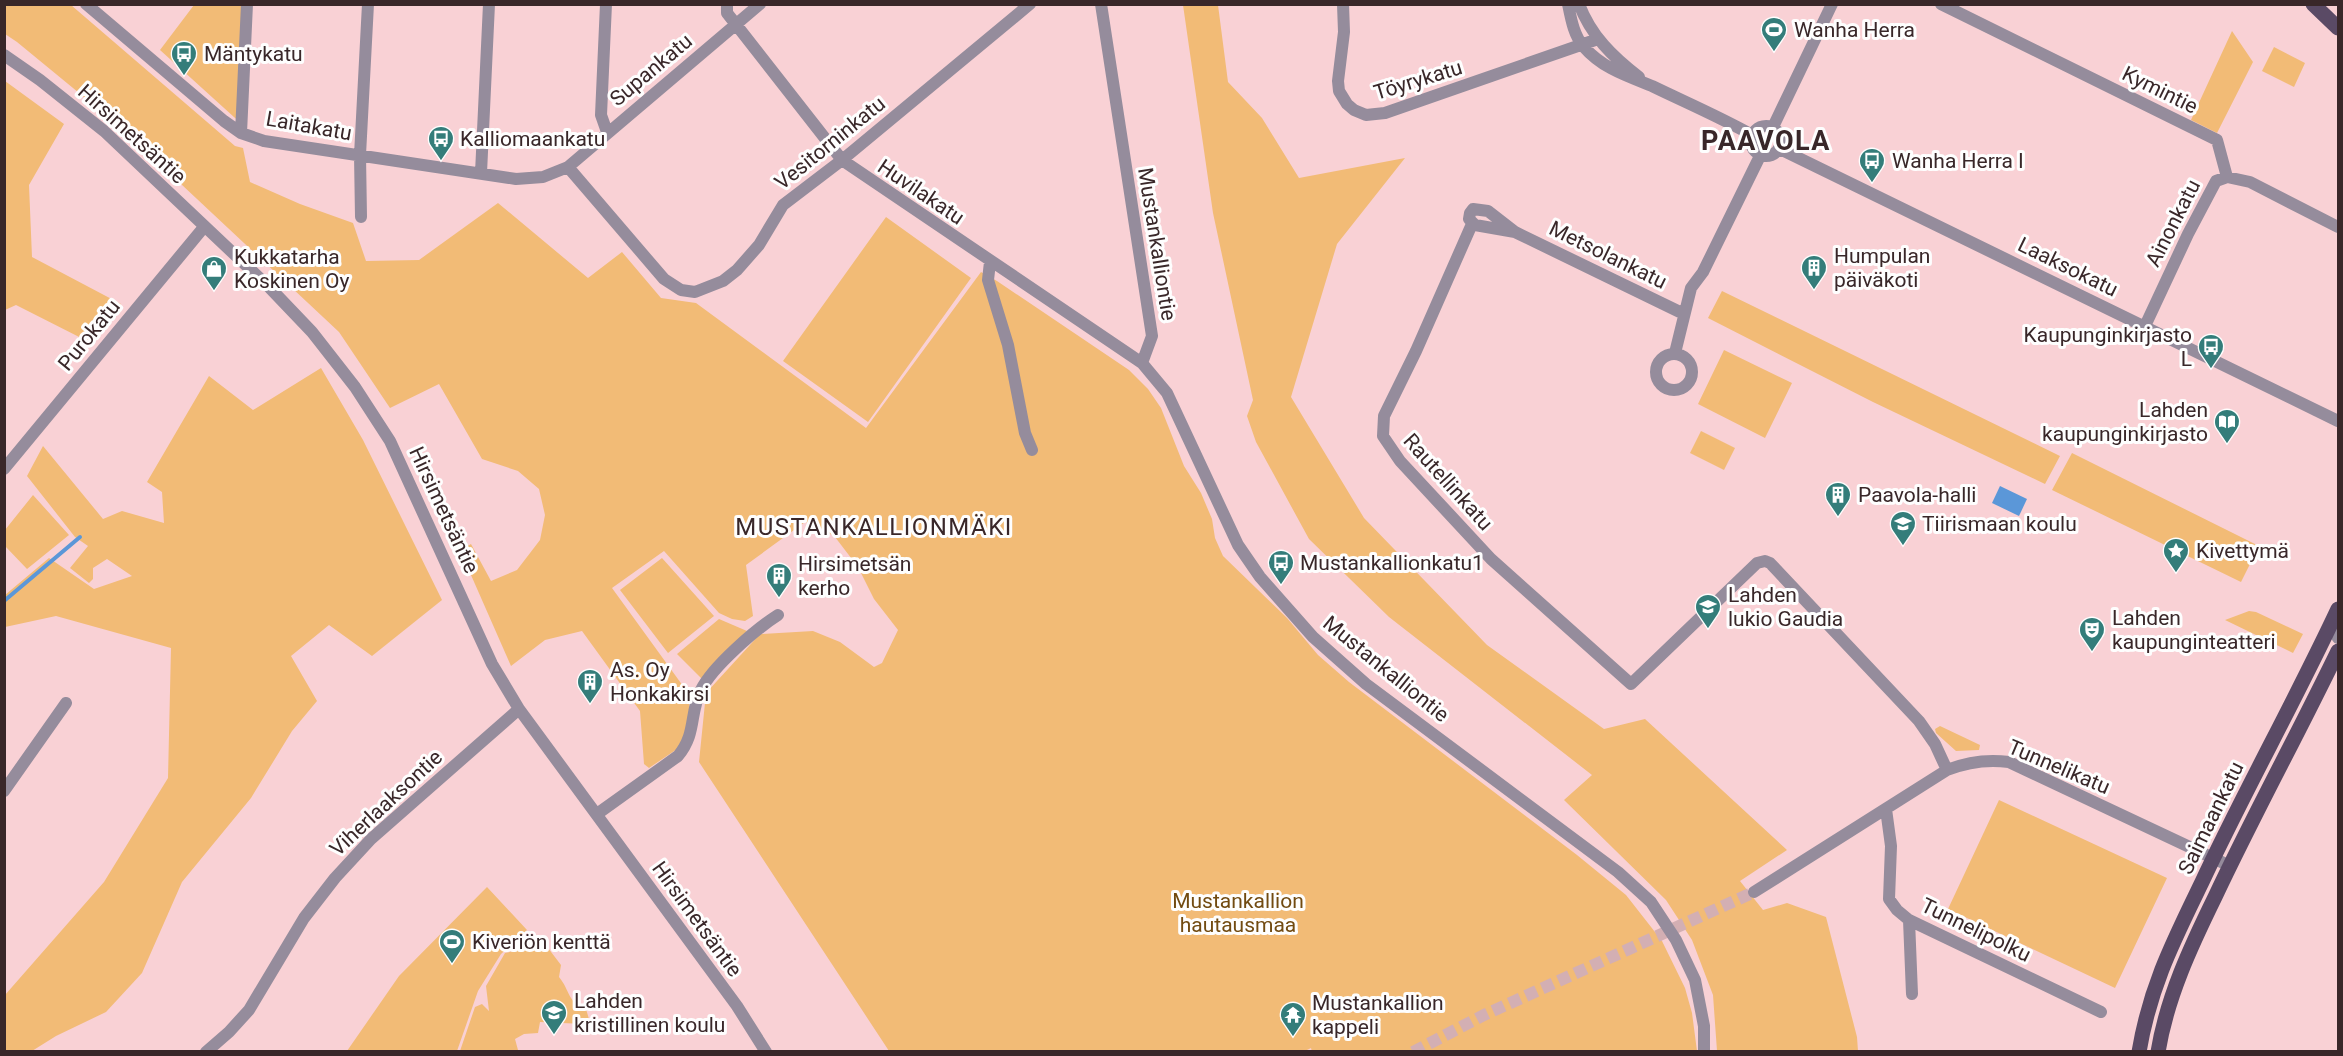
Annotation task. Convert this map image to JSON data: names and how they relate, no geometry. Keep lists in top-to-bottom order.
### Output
{
  "streets": {
    "main road": ["Saimaankatu"],
    "street": [
      "Supankatu",
      "Töyrykatu",
      "Kymintie",
      "Laitakatu",
      "Hirsimetsäntie",
      "Vesitorninkatu",
      "Huvilakatu",
      "Ainonkatu",
      "Mustankalliontie",
      "Metsolankatu",
      "Laaksokatu",
      "Purokatu",
      "Rautellinkatu",
      "Tunnelikatu",
      "Viherlaaksontie",
      "Tunnelipolku"
    ]
  },
  "crossings": [
    ["Supankatu", "Laitakatu"],
    ["Supankatu", "Vesitorninkatu"],
    ["Supankatu", "Huvilakatu"],
    ["Kymintie", "Ainonkatu"],
    ["Laitakatu", "Vesitorninkatu"],
    ["Hirsimetsäntie", "Purokatu"],
    ["Hirsimetsäntie", "Viherlaaksontie"],
    ["Vesitorninkatu", "Huvilakatu"],
    ["Huvilakatu", "Mustankalliontie"],
    ["Ainonkatu", "Laaksokatu"],
    ["Metsolankatu", "Rautellinkatu"],
    ["Rautellinkatu", "Tunnelikatu"],
    ["Tunnelikatu", "Saimaankatu"],
    ["Tunnelikatu", "Tunnelipolku"]
  ],
  "districts": ["PAAVOLA", "MUSTANKALLIONMÄKI"],
  "parks": ["Mustankallion hautausmaa"],
  "places": {
    "sports": ["Wanha Herra", "Kiveriön kenttä"],
    "bus stop": [
      "Mäntykatu",
      "Kalliomaankatu",
      "Wanha Herra I",
      "Kaupunginkirjasto L",
      "Mustankallionkatu1"
    ],
    "building": [
      "Humpulan päiväkoti",
      "Paavola-halli",
      "Hirsimetsän kerho",
      "As. Oy Honkakirsi"
    ],
    "shop": ["Kukkatarha Koskinen Oy"],
    "library": ["Lahden kaupunginkirjasto"],
    "school or university": ["Tiirismaan koulu", "Lahden lukio Gaudia", "Lahden kristillinen koulu"],
    "place": ["Kivettymä"],
    "theatre": ["Lahden kaupunginteatteri"],
    "temple": ["Mustankallion kappeli"]
  }
}
